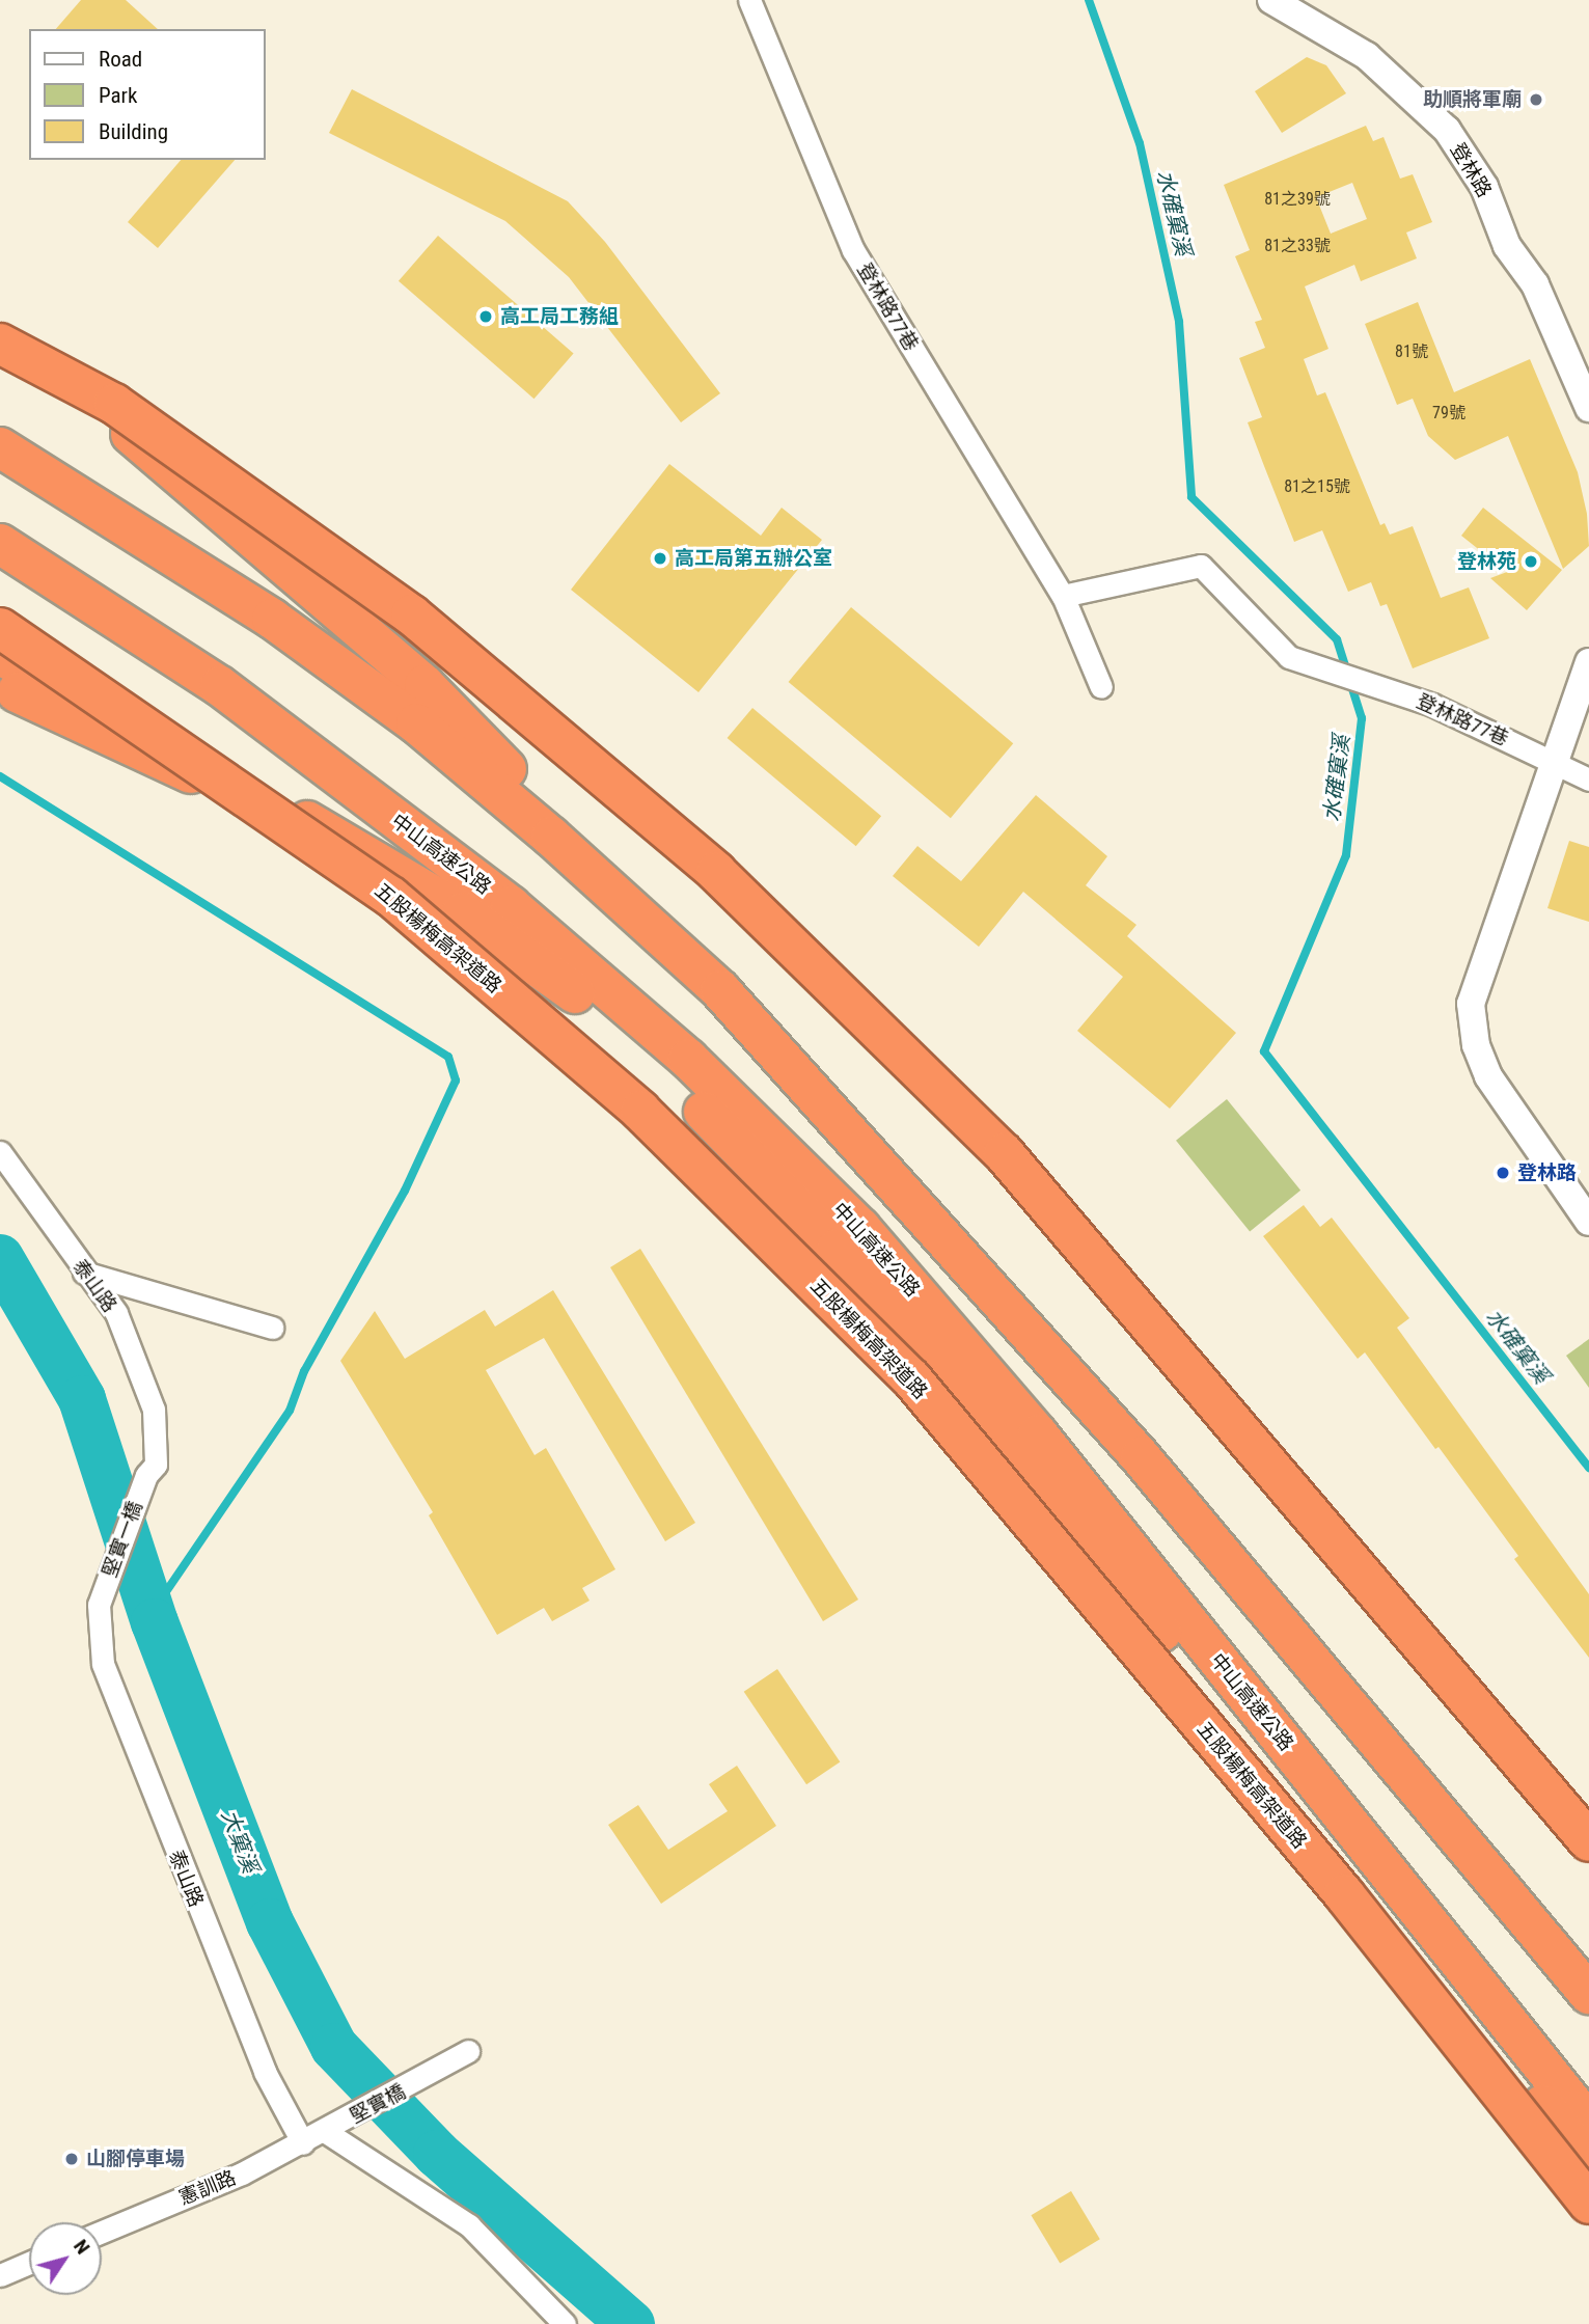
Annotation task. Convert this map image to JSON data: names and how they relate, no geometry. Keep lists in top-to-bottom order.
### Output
{
  "streets": {
    "highway": ["中山高速公路", "五股楊梅高架道路"],
    "street": [
      "登林路",
      "登林路77巷",
      "泰山路",
      "堅實一橋",
      "堅實橋",
      "憲訓路"
    ]
  },
  "crossings": [
    ["泰山路", "堅實一橋"],
    ["泰山路", "憲訓路"],
    ["堅實橋", "憲訓路"]
  ],
  "water": ["水確窠溪", "大窠溪"],
  "places": [
    "助順將軍廟",
    "高工局工務組",
    "高工局第五辦公室",
    "登林苑",
    "登林路",
    "山腳停車場"
  ],
  "house_numbers": [
    "81之39號",
    "81之33號",
    "81號",
    "79號",
    "81之15號"
  ],
  "legend": ["Road", "Park", "Building"],
  "north": "top right"
}
